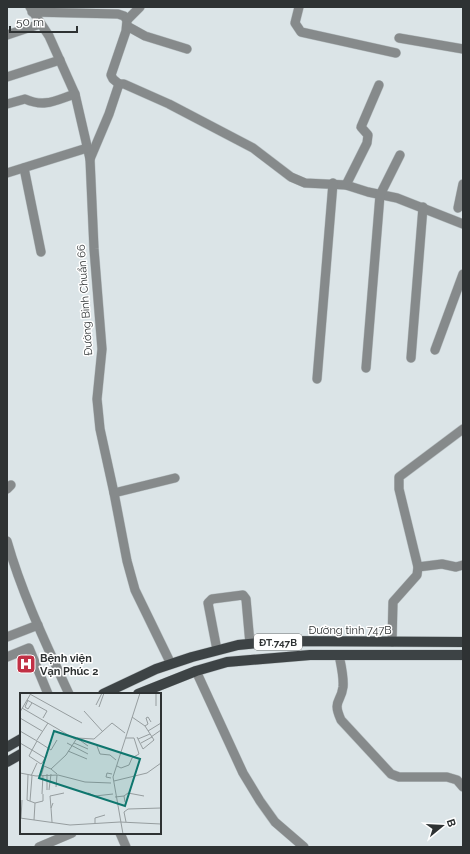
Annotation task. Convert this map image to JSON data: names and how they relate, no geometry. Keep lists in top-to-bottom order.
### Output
{
  "streets": {
    "main road": ["Đường tỉnh 747B", "ĐT.747B"],
    "street": ["Đường Bình Chuẩn 66"]
  },
  "crossings": [
    ["Đường Bình Chuẩn 66", "Đường tỉnh 747B"]
  ],
  "places": {
    "hospital": ["Bệnh viện Vạn Phúc 2"]
  },
  "scale_bar": "50 m",
  "north": "right"
}
